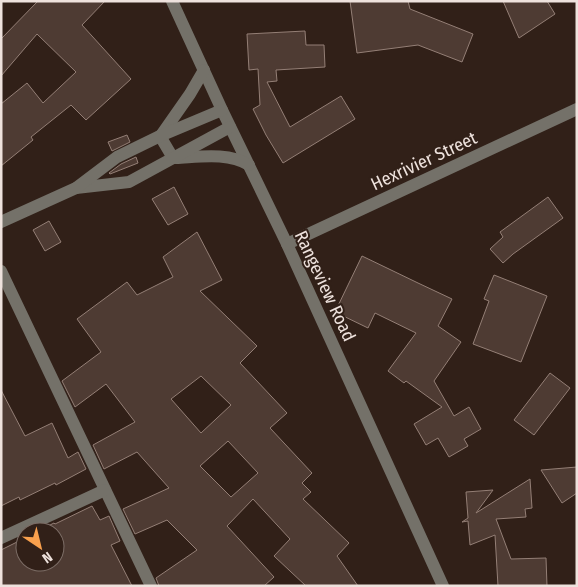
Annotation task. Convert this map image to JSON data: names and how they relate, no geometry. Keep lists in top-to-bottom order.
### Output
{
  "streets": {
    "street": ["Hexrivier Street", "Rangeview Road"]
  },
  "crossings": [
    ["Hexrivier Street", "Rangeview Road"]
  ],
  "north": "bottom right"
}
